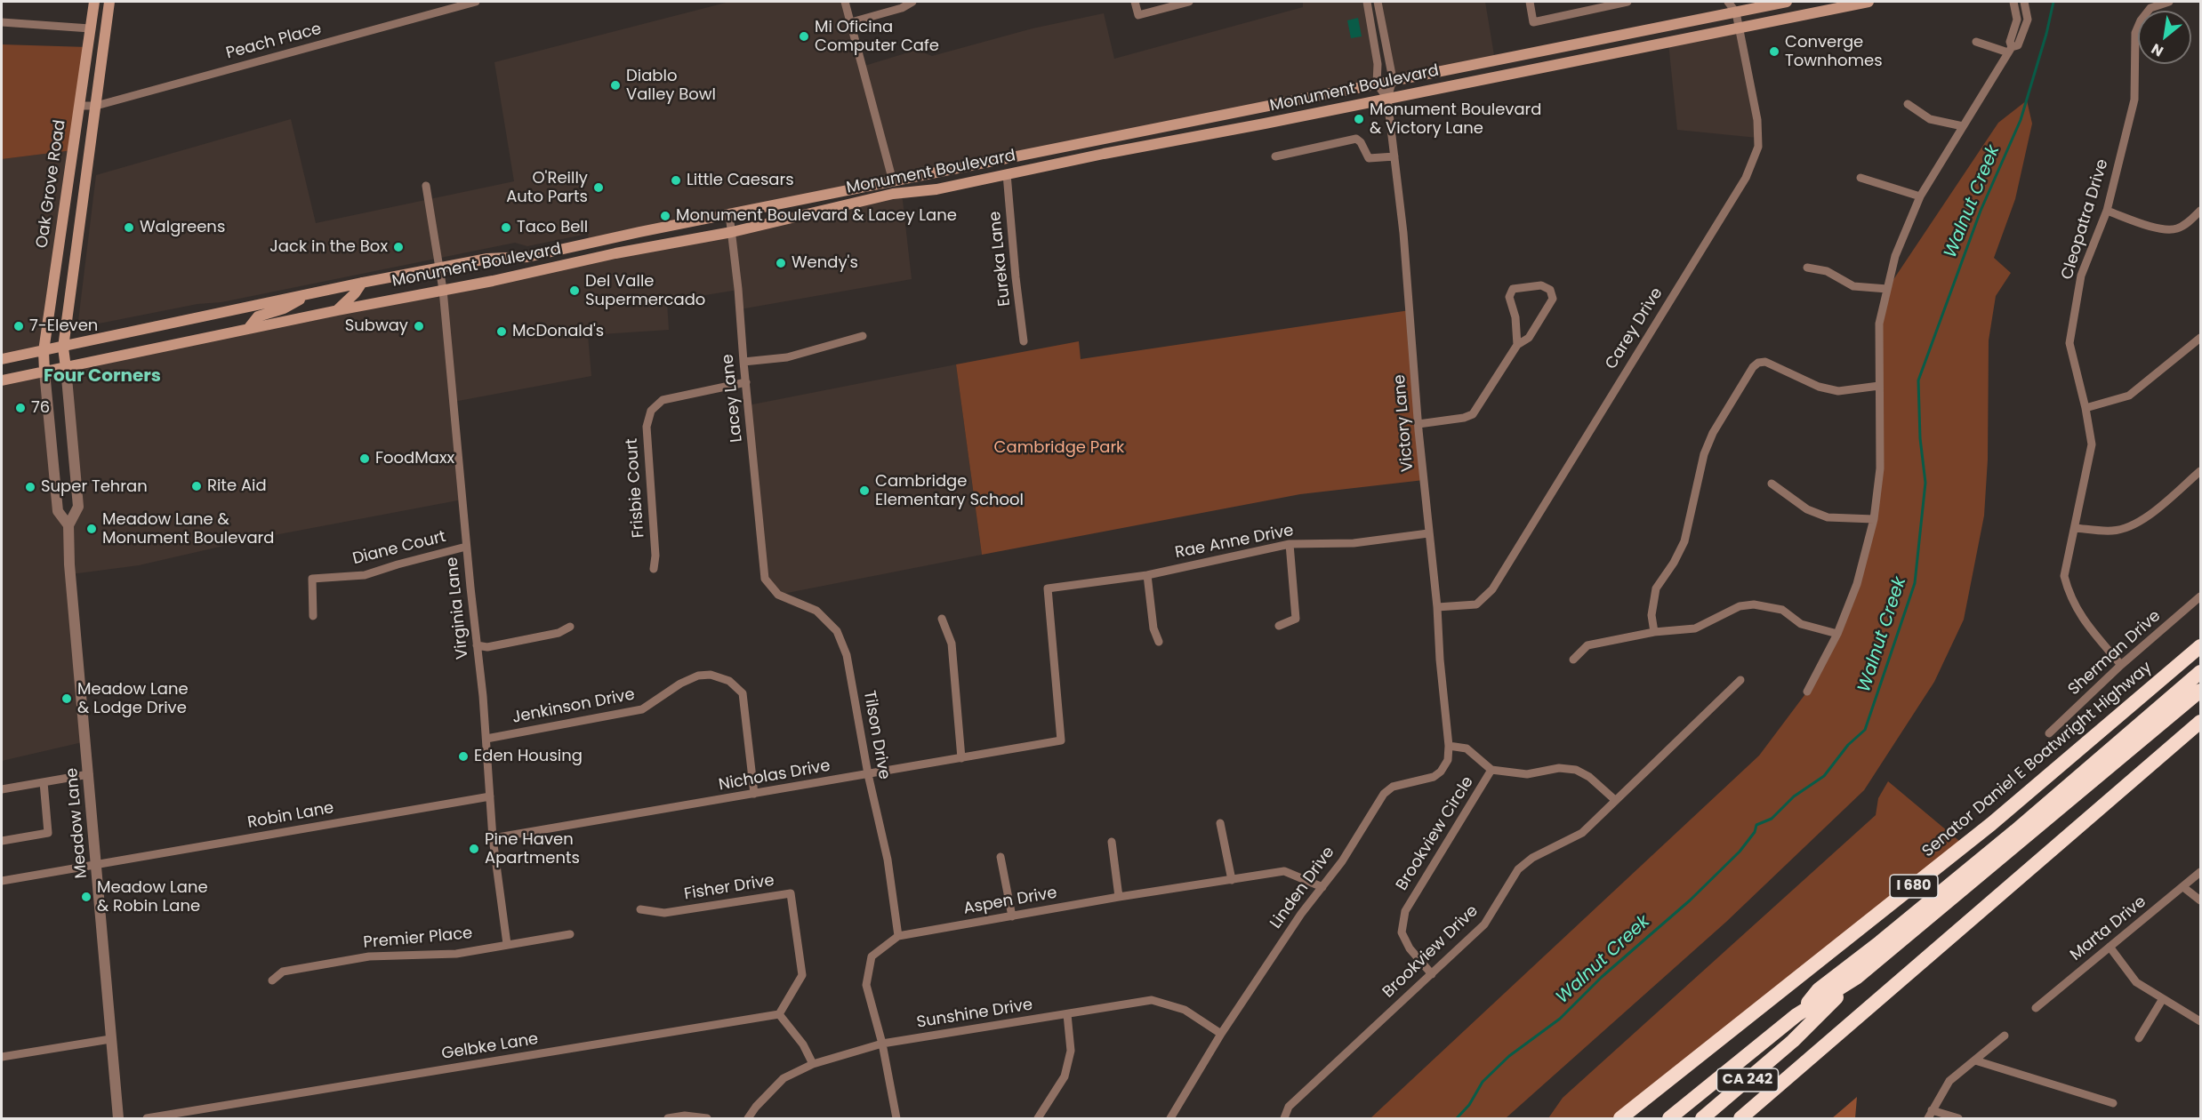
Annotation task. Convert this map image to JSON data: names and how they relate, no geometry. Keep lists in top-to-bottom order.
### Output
{
  "streets": {
    "highway": ["Senator Daniel E Boatwright Highway", "I 680", "CA 242"],
    "main road": ["Monument Boulevard", "Oak Grove Road"],
    "street": [
      "Peach Place",
      "Cleopatra Drive",
      "Eureka Lane",
      "Carey Drive",
      "Lacey Lane",
      "Victory Lane",
      "Frisbie Court",
      "Rae Anne Drive",
      "Diane Court",
      "Virginia Lane",
      "Sherman Drive",
      "Jenkinson Drive",
      "Tilson Drive",
      "Nicholas Drive",
      "Robin Lane",
      "Meadow Lane",
      "Brookview Circle",
      "Fisher Drive",
      "Linden Drive",
      "Aspen Drive",
      "Marta Drive",
      "Premier Place",
      "Brookview Drive",
      "Sunshine Drive",
      "Gelbke Lane"
    ]
  },
  "crossings": [
    ["Peach Place", "Oak Grove Road"],
    ["Monument Boulevard", "Oak Grove Road"],
    ["Monument Boulevard", "Eureka Lane"],
    ["Monument Boulevard", "Carey Drive"],
    ["Monument Boulevard", "Lacey Lane"],
    ["Monument Boulevard", "Victory Lane"],
    ["Monument Boulevard", "Virginia Lane"],
    ["Monument Boulevard", "Meadow Lane"],
    ["Oak Grove Road", "Meadow Lane"],
    ["Cleopatra Drive", "Sherman Drive"],
    ["Carey Drive", "Victory Lane"],
    ["Lacey Lane", "Frisbie Court"],
    ["Lacey Lane", "Tilson Drive"],
    ["Victory Lane", "Rae Anne Drive"],
    ["Victory Lane", "Linden Drive"],
    ["Rae Anne Drive", "Nicholas Drive"],
    ["Diane Court", "Virginia Lane"],
    ["Virginia Lane", "Jenkinson Drive"],
    ["Virginia Lane", "Nicholas Drive"],
    ["Virginia Lane", "Robin Lane"],
    ["Virginia Lane", "Premier Place"],
    ["Jenkinson Drive", "Nicholas Drive"],
    ["Tilson Drive", "Nicholas Drive"],
    ["Tilson Drive", "Aspen Drive"],
    ["Robin Lane", "Meadow Lane"],
    ["Brookview Circle", "Brookview Drive"],
    ["I 680", "CA 242"],
    ["Fisher Drive", "Gelbke Lane"],
    ["Linden Drive", "Aspen Drive"],
    ["Linden Drive", "Sunshine Drive"],
    ["Aspen Drive", "Sunshine Drive"]
  ],
  "districts": ["Four Corners"],
  "water": ["Walnut Creek"],
  "parks": ["Cambridge Park"],
  "places": [
    "Mi Oficina Computer Cafe",
    "Converge Townhomes",
    "Diablo Valley Bowl",
    "Monument Boulevard & Victory Lane",
    "Little Caesars",
    "O'Reilly Auto Parts",
    "Monument Boulevard & Lacey Lane",
    "Walgreens",
    "Taco Bell",
    "Jack in the Box",
    "Wendy's",
    "Del Valle Supermercado",
    "7-Eleven",
    "Subway",
    "McDonald's",
    "76",
    "FoodMaxx",
    "Rite Aid",
    "Super Tehran",
    "Cambridge Elementary School",
    "Meadow Lane & Monument Boulevard",
    "Meadow Lane & Lodge Drive",
    "Eden Housing",
    "Pine Haven Apartments",
    "Meadow Lane & Robin Lane"
  ],
  "north": "bottom left"
}
